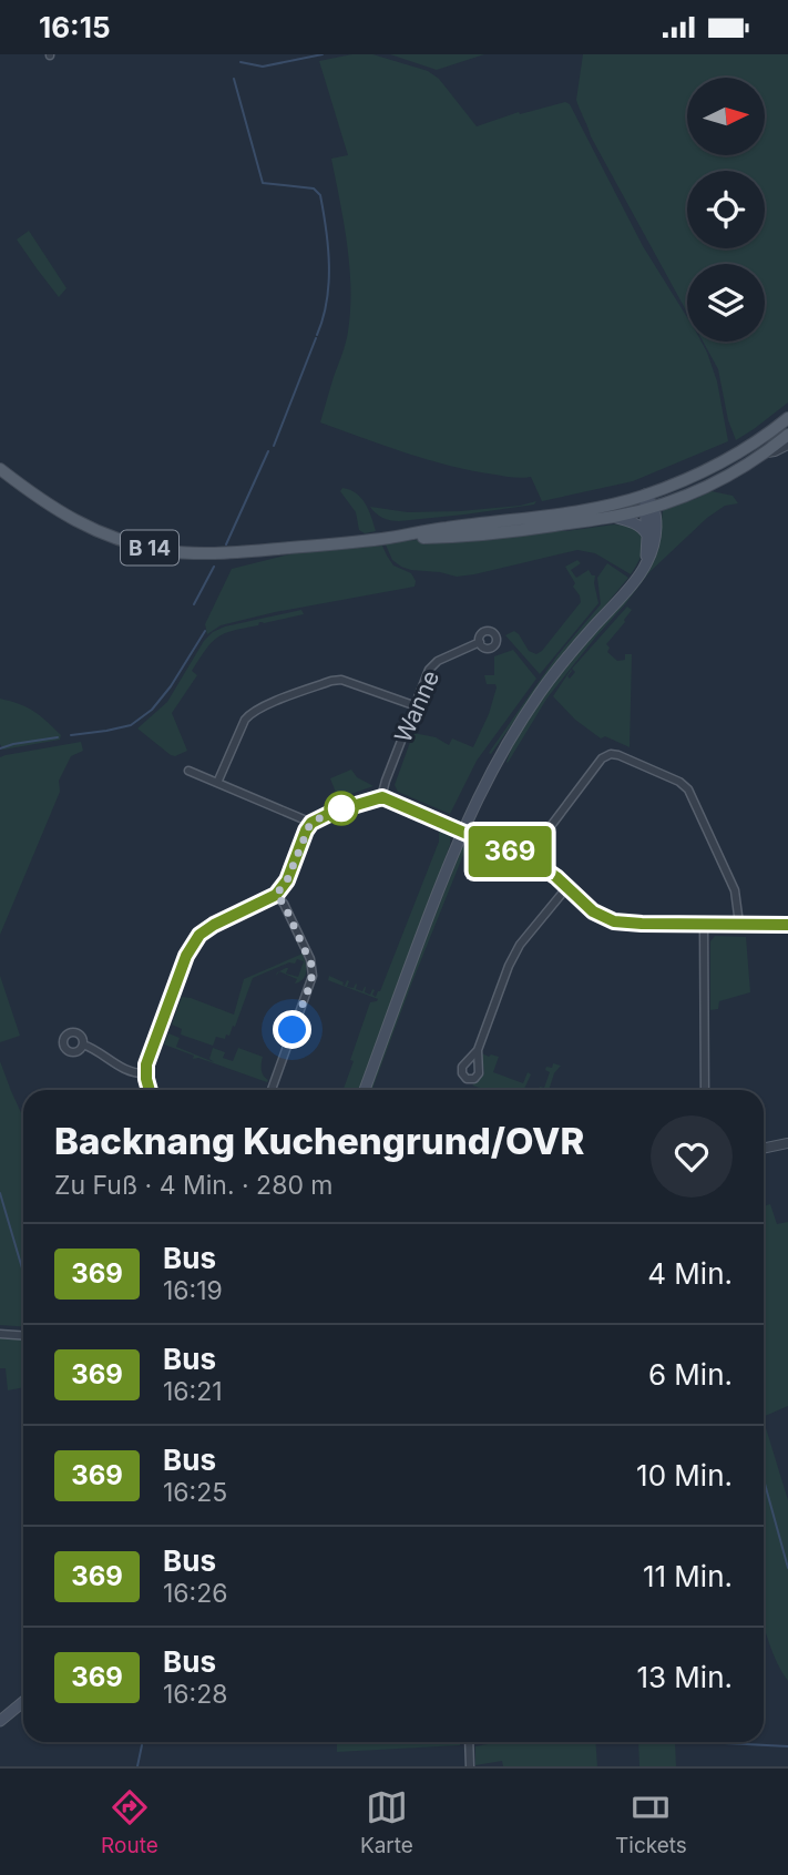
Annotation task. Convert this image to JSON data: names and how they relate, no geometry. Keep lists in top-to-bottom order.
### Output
{
  "streets": {
    "main road": ["B 14"],
    "street": ["Wanne"]
  },
  "lines": ["bus line 369"],
  "north": "right",
  "page": {
    "status": "16:15",
    "on_map": "369",
    "heading": ["Backnang Kuchengrund/OVR", "Zu Fuß · 4 Min. · 280 m"],
    "list": [
      {
        "mark": "369",
        "name": "Bus",
        "note": "16:19",
        "value": "4 Min."
      },
      {
        "mark": "369",
        "name": "Bus",
        "note": "16:21",
        "value": "6 Min."
      },
      {
        "mark": "369",
        "name": "Bus",
        "note": "16:25",
        "value": "10 Min."
      },
      {
        "mark": "369",
        "name": "Bus",
        "note": "16:26",
        "value": "11 Min."
      },
      {
        "mark": "369",
        "name": "Bus",
        "note": "16:28",
        "value": "13 Min."
      }
    ],
    "tabs": ["Route", "Karte", "Tickets"]
  }
}
